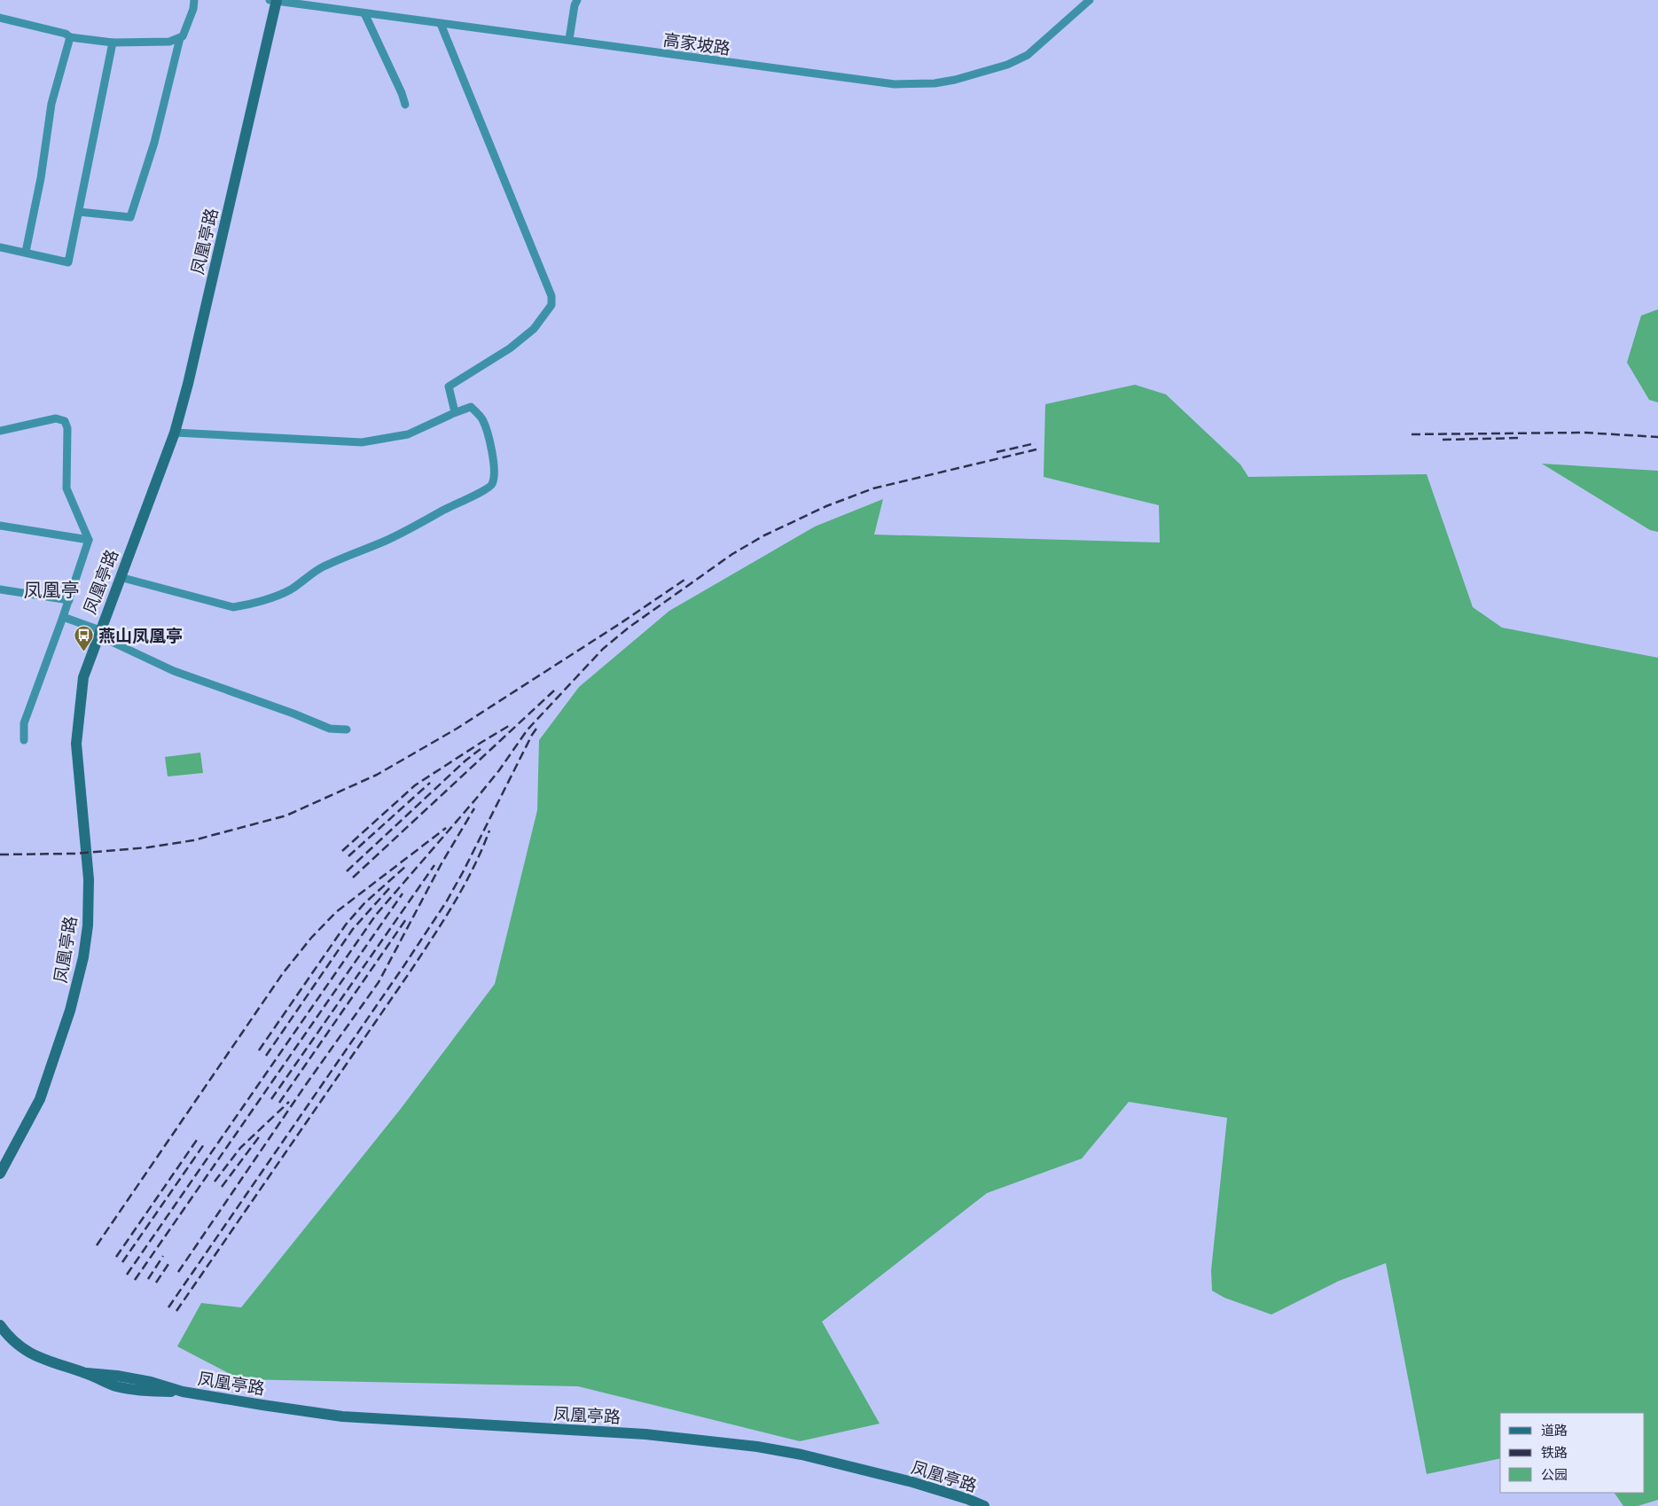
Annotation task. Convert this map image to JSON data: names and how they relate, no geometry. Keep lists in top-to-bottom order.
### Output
{
  "streets": {
    "street": ["高家坡路", "凤凰亭路"]
  },
  "crossings": [
    ["高家坡路", "凤凰亭路"]
  ],
  "districts": ["凤凰亭"],
  "places": {
    "bus stop": ["燕山凤凰亭"]
  },
  "legend": ["道路", "铁路", "公园"]
}
